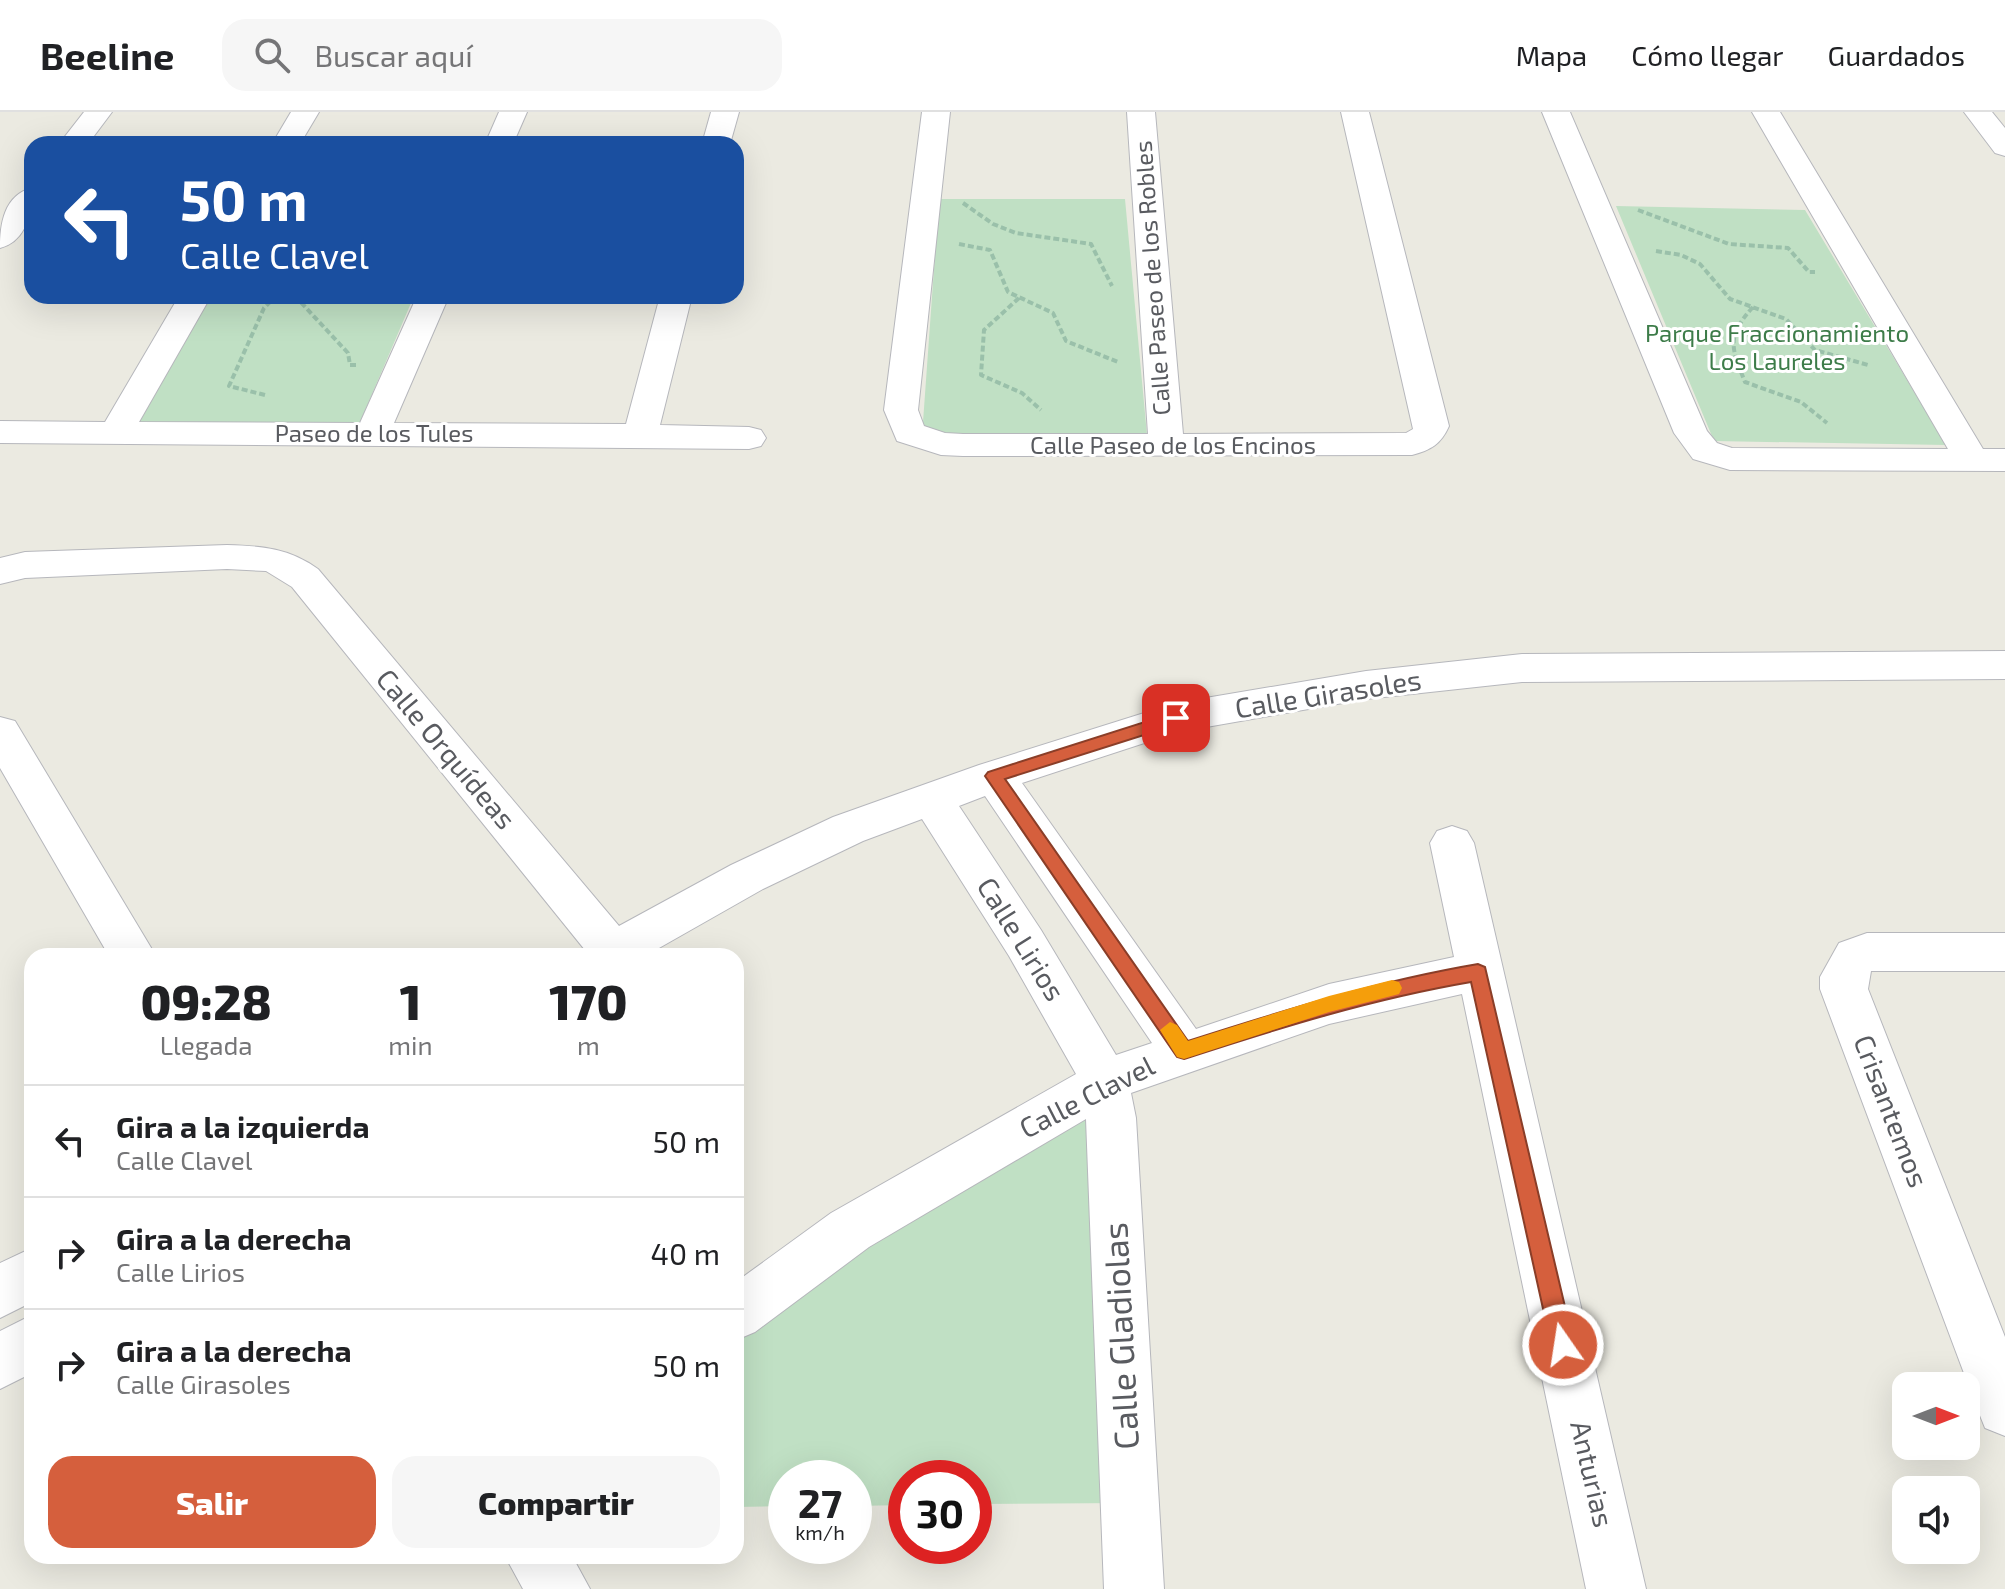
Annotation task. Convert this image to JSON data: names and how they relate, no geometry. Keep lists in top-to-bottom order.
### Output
{
  "streets": {
    "street": [
      "Calle Paseo de los Robles",
      "Paseo de los Tules",
      "Calle Paseo de los Encinos",
      "Calle Girasoles",
      "Calle Orquídeas",
      "Calle Lirios",
      "Calle Clavel",
      "Crisantemos",
      "Calle Gladiolas",
      "Anturias"
    ]
  },
  "crossings": [
    ["Calle Paseo de los Robles", "Calle Paseo de los Encinos"],
    ["Calle Girasoles", "Calle Lirios"],
    ["Calle Lirios", "Calle Clavel"],
    ["Calle Lirios", "Calle Gladiolas"],
    ["Calle Clavel", "Calle Gladiolas"],
    ["Calle Clavel", "Anturias"]
  ],
  "parks": ["Parque Fraccionamiento Los Laureles"],
  "north": "right",
  "page": {
    "header": "Beeline",
    "search": "Buscar aquí",
    "nav": ["Mapa", "Cómo llegar", "Guardados"],
    "turn": ["50 m", "Calle Clavel"],
    "eta": [
      "09:28",
      "Llegada",
      "1",
      "min",
      "170",
      "m"
    ],
    "list": [
      {
        "name": "Gira a la izquierda",
        "note": "Calle Clavel",
        "value": "50 m"
      },
      {
        "name": "Gira a la derecha",
        "note": "Calle Lirios",
        "value": "40 m"
      },
      {
        "name": "Gira a la derecha",
        "note": "Calle Girasoles",
        "value": "50 m"
      }
    ],
    "buttons": ["Salir", "Compartir"],
    "speed": "27 km/h",
    "limit": "30"
  }
}
